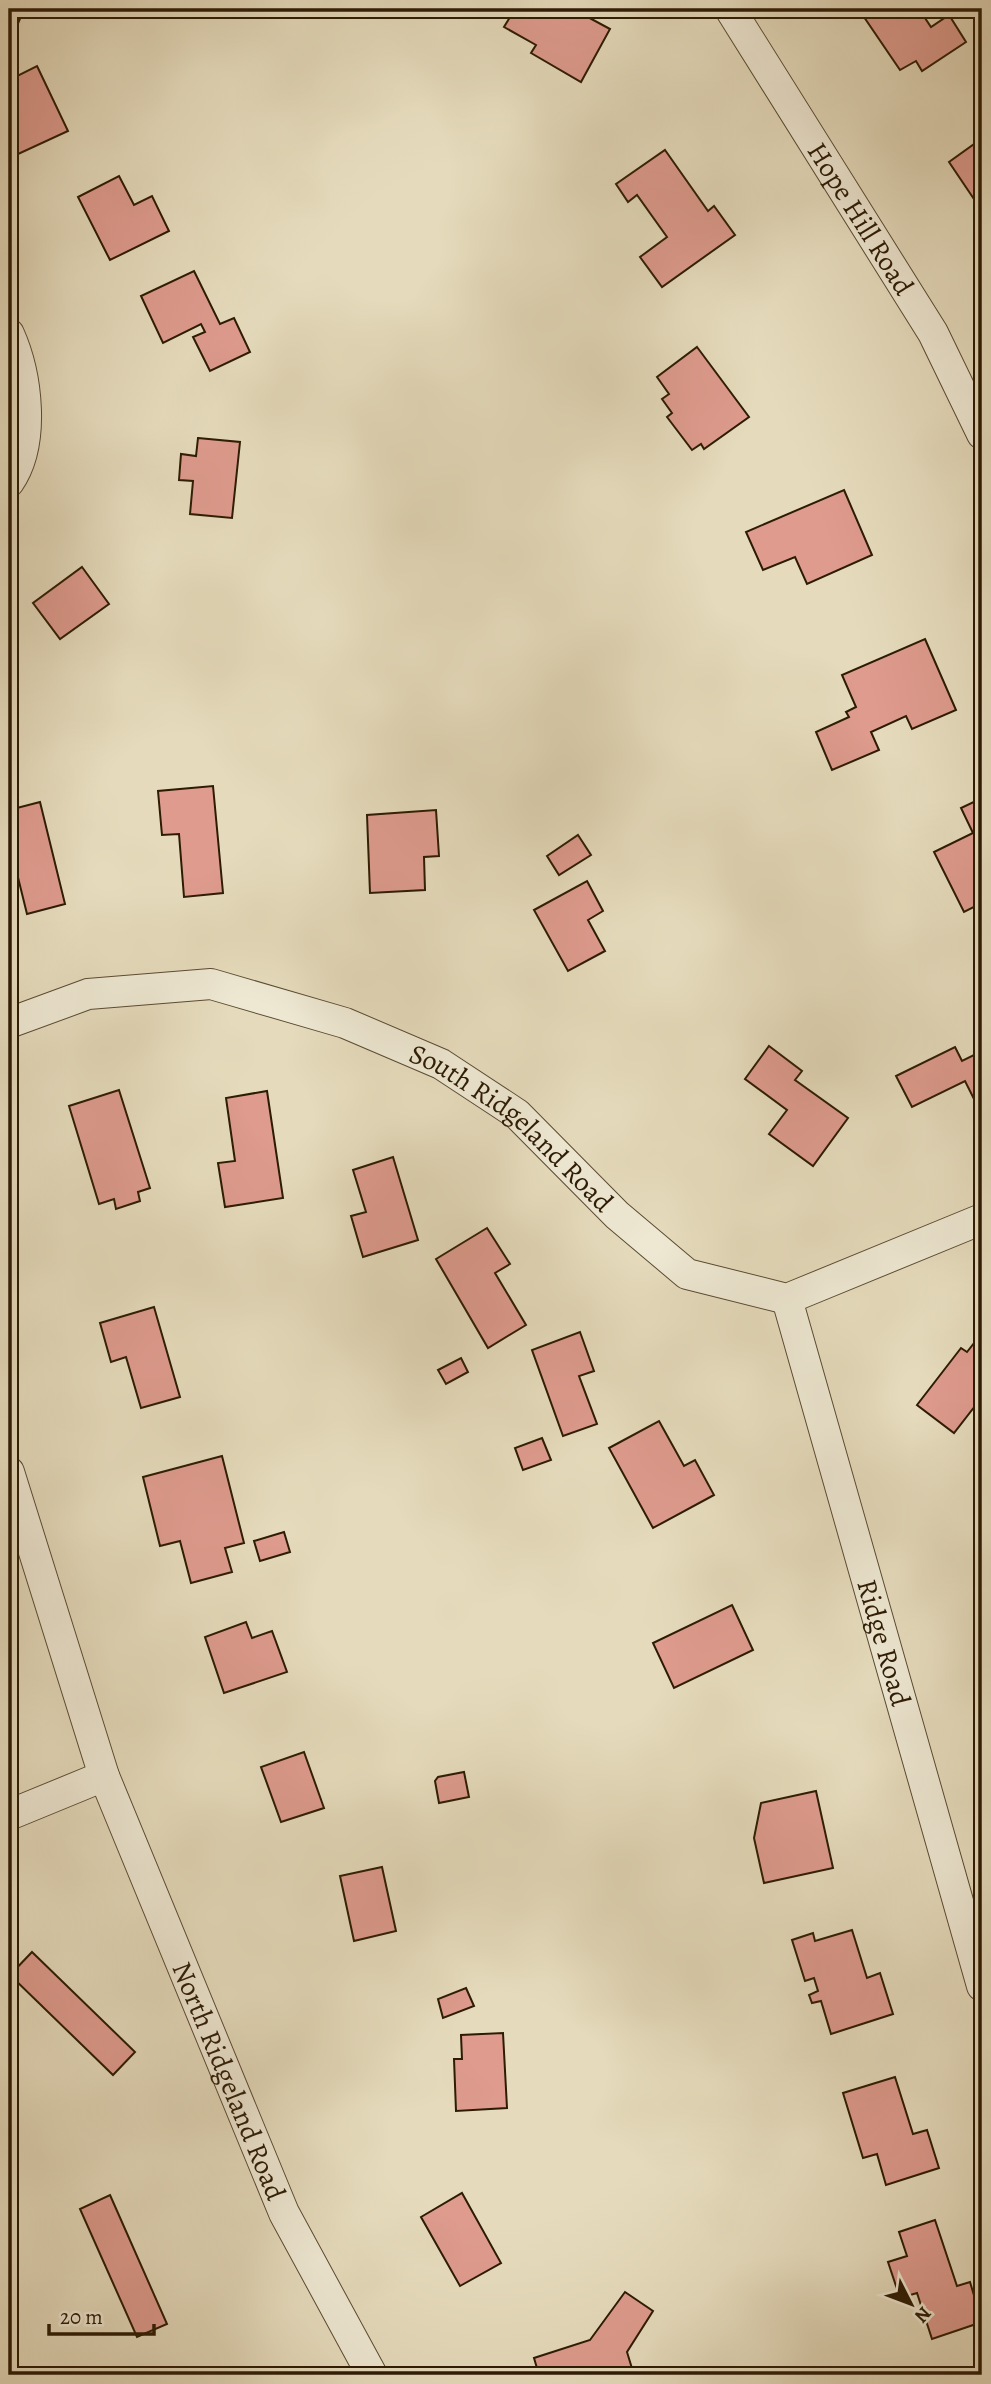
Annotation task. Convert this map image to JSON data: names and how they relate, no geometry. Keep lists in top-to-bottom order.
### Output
{
  "streets": {
    "street": [
      "Hope Hill Road",
      "South Ridgeland Road",
      "Ridge Road",
      "North Ridgeland Road"
    ]
  },
  "crossings": [
    ["South Ridgeland Road", "Ridge Road"]
  ],
  "scale_bar": "20 m",
  "north": "bottom right"
}
